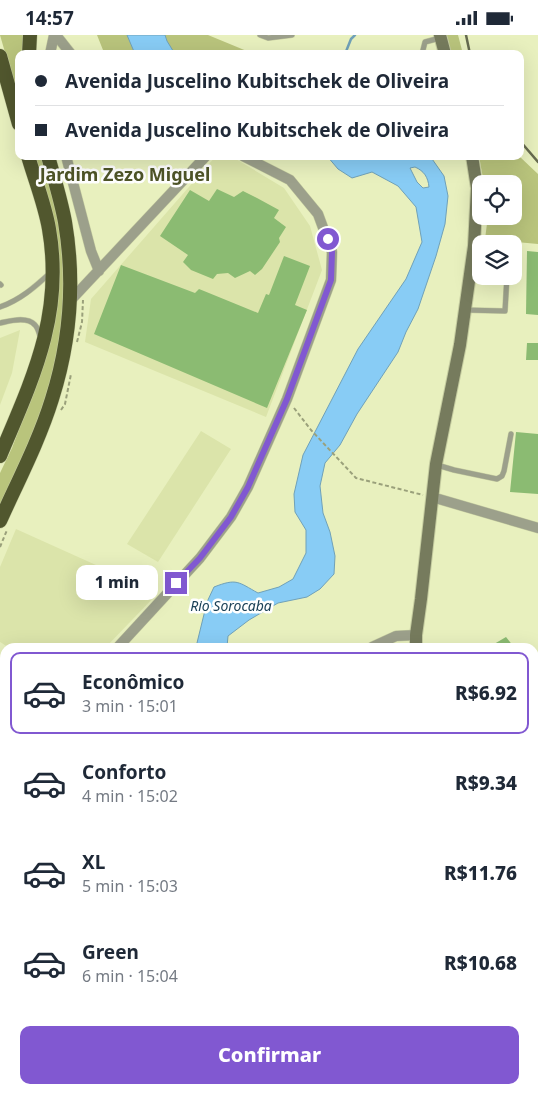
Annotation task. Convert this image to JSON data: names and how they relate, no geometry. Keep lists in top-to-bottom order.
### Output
{
  "districts": ["Jardim Zezo Miguel"],
  "water": ["Rio Sorocaba"],
  "page": {
    "status": "14:57",
    "banner": ["Avenida Juscelino Kubitschek de Oliveira", "Avenida Juscelino Kubitschek de Oliveira"],
    "bubble": "1 min",
    "list": [
      {
        "name": "Econômico",
        "note": "3 min · 15:01",
        "value": "R$6.92"
      },
      {
        "name": "Conforto",
        "note": "4 min · 15:02",
        "value": "R$9.34"
      },
      {
        "name": "XL",
        "note": "5 min · 15:03",
        "value": "R$11.76"
      },
      {
        "name": "Green",
        "note": "6 min · 15:04",
        "value": "R$10.68"
      }
    ],
    "buttons": "Confirmar"
  }
}
